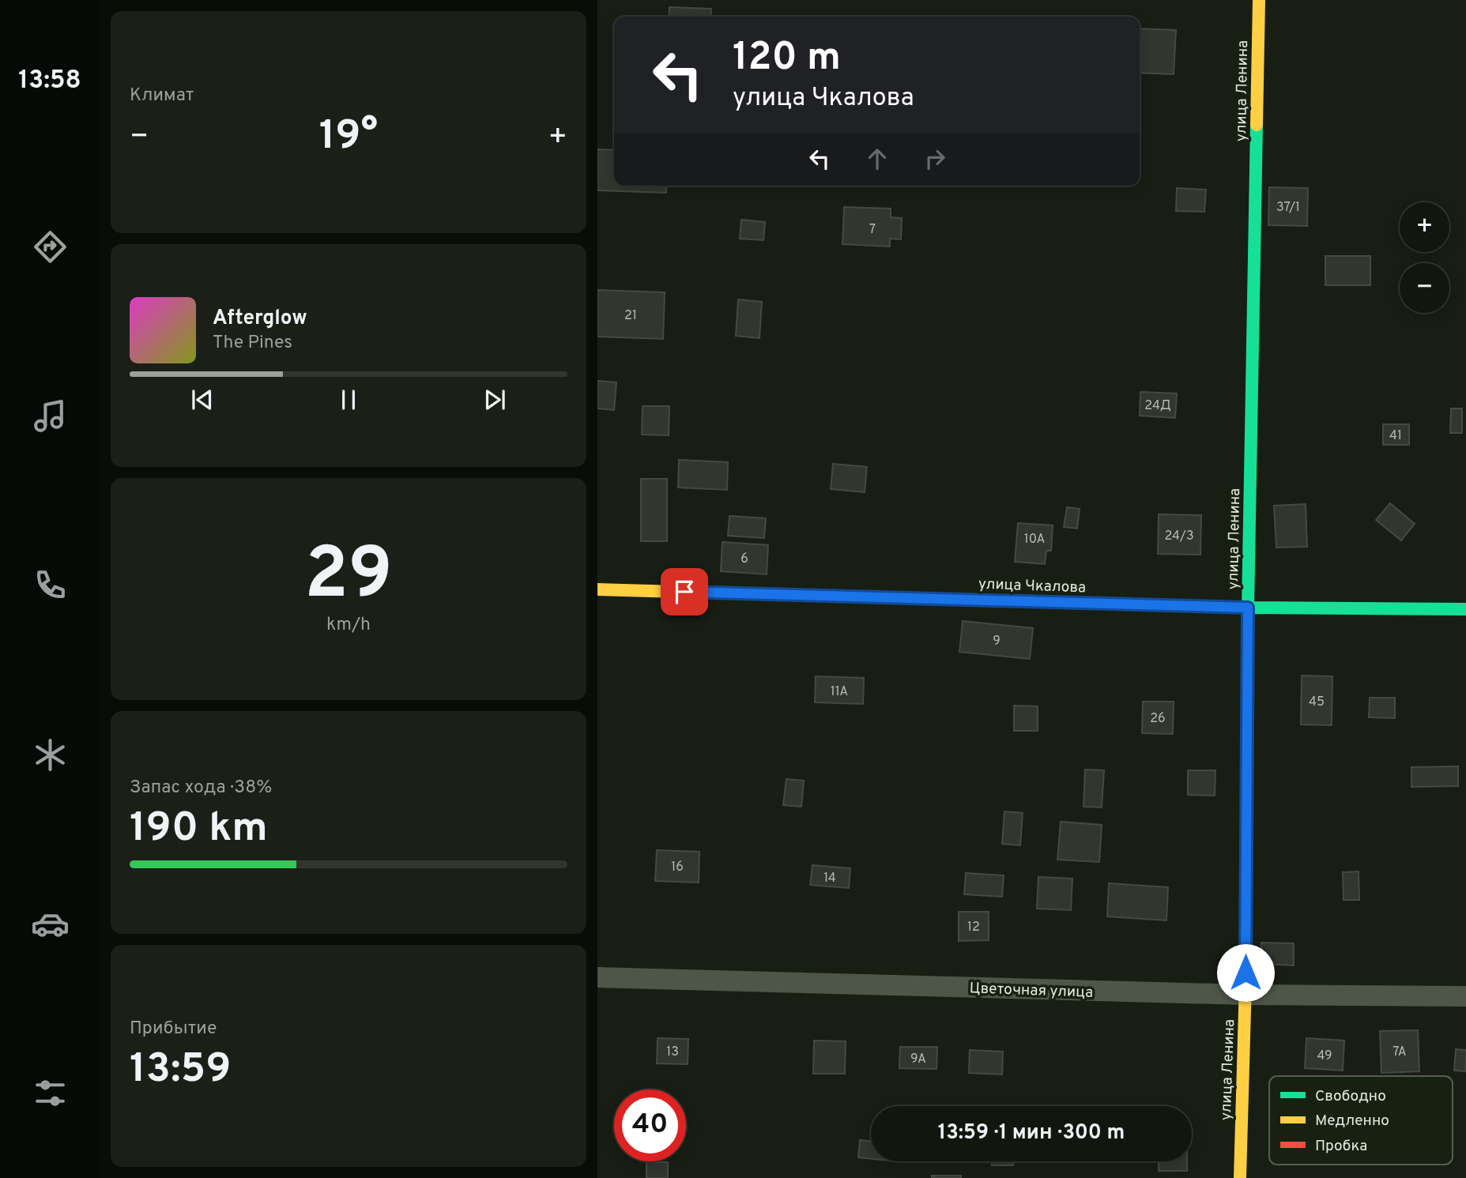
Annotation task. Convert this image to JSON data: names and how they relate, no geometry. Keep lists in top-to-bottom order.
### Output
{
  "streets": {
    "street": ["улица Ленина", "улица Чкалова", "Цветочная улица"]
  },
  "crossings": [
    ["улица Ленина", "улица Чкалова"],
    ["улица Ленина", "Цветочная улица"]
  ],
  "house_numbers": [
    "37/1",
    "7",
    "21",
    "24Д",
    "41",
    "24/3",
    "10А",
    "6",
    "9",
    "11А",
    "45",
    "26",
    "16",
    "14",
    "12",
    "13",
    "7А",
    "49",
    "9А"
  ],
  "legend": ["Свободно", "Медленно", "Пробка"],
  "page": {
    "tabs": "13:58",
    "tile": [
      "Климат",
      ["29", "km/h"],
      ["Запас хода · 38%", "190 km"],
      ["Прибытие", "13:59"]
    ],
    "turn": ["120 m", "улица Чкалова"],
    "heat": ["−", "19°", "+"],
    "map_buttons": ["+", "−"],
    "song": ["Afterglow", "The Pines"],
    "limit": "40",
    "trip": "13:59 · 1 мин · 300 m"
  }
}
